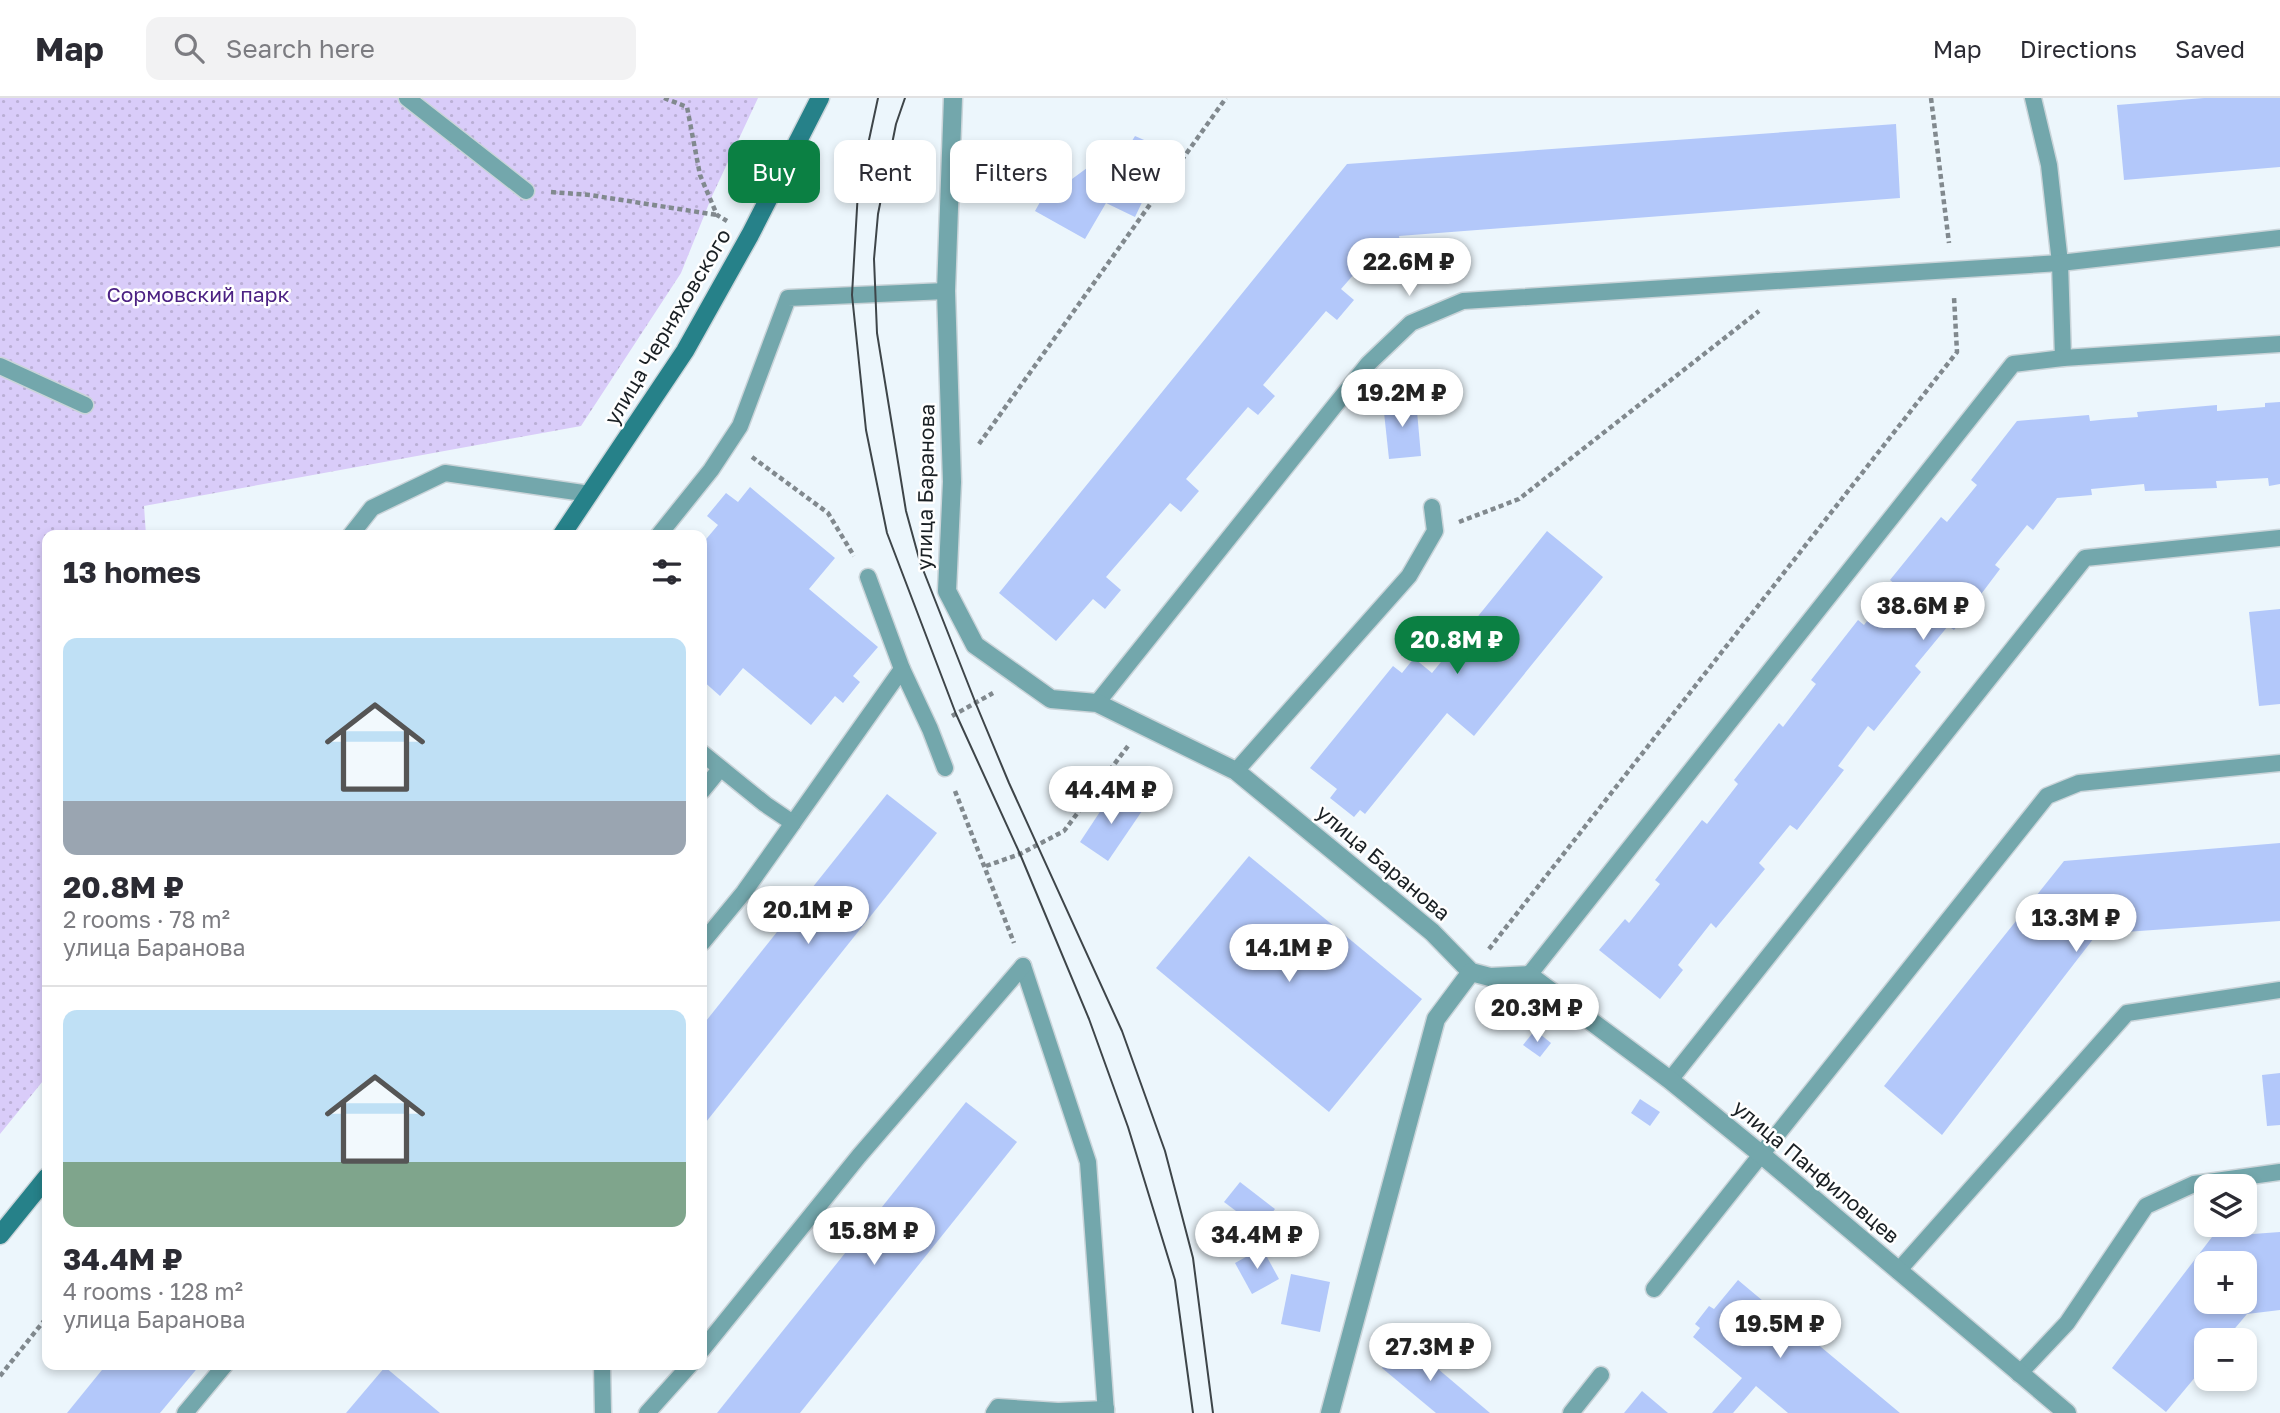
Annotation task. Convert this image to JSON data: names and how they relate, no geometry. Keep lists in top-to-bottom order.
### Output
{
  "streets": {
    "main road": ["улица Черняховского"],
    "street": ["улица Баранова", "улица Панфиловцев"]
  },
  "parks": ["Сормовский парк"],
  "page": {
    "header": "Map",
    "search": "Search here",
    "nav": ["Map", "Directions", "Saved"],
    "chip": [
      "Buy",
      "Rent",
      "Filters",
      "New"
    ],
    "price": [
      "22.6M ₽",
      "19.2M ₽",
      "38.6M ₽",
      "20.8M ₽",
      "44.4M ₽",
      "20.1M ₽",
      "13.3M ₽",
      "14.1M ₽",
      "20.3M ₽",
      "15.8M ₽",
      "34.4M ₽",
      "19.5M ₽",
      "27.3M ₽"
    ],
    "heading": "13 homes",
    "list": [
      {
        "name": "20.8M ₽",
        "note": "2 rooms · 78 m² · улица Баранова"
      },
      {
        "name": "34.4M ₽",
        "note": "4 rooms · 128 m² · улица Баранова"
      }
    ],
    "map_buttons": ["+", "−"]
  }
}
